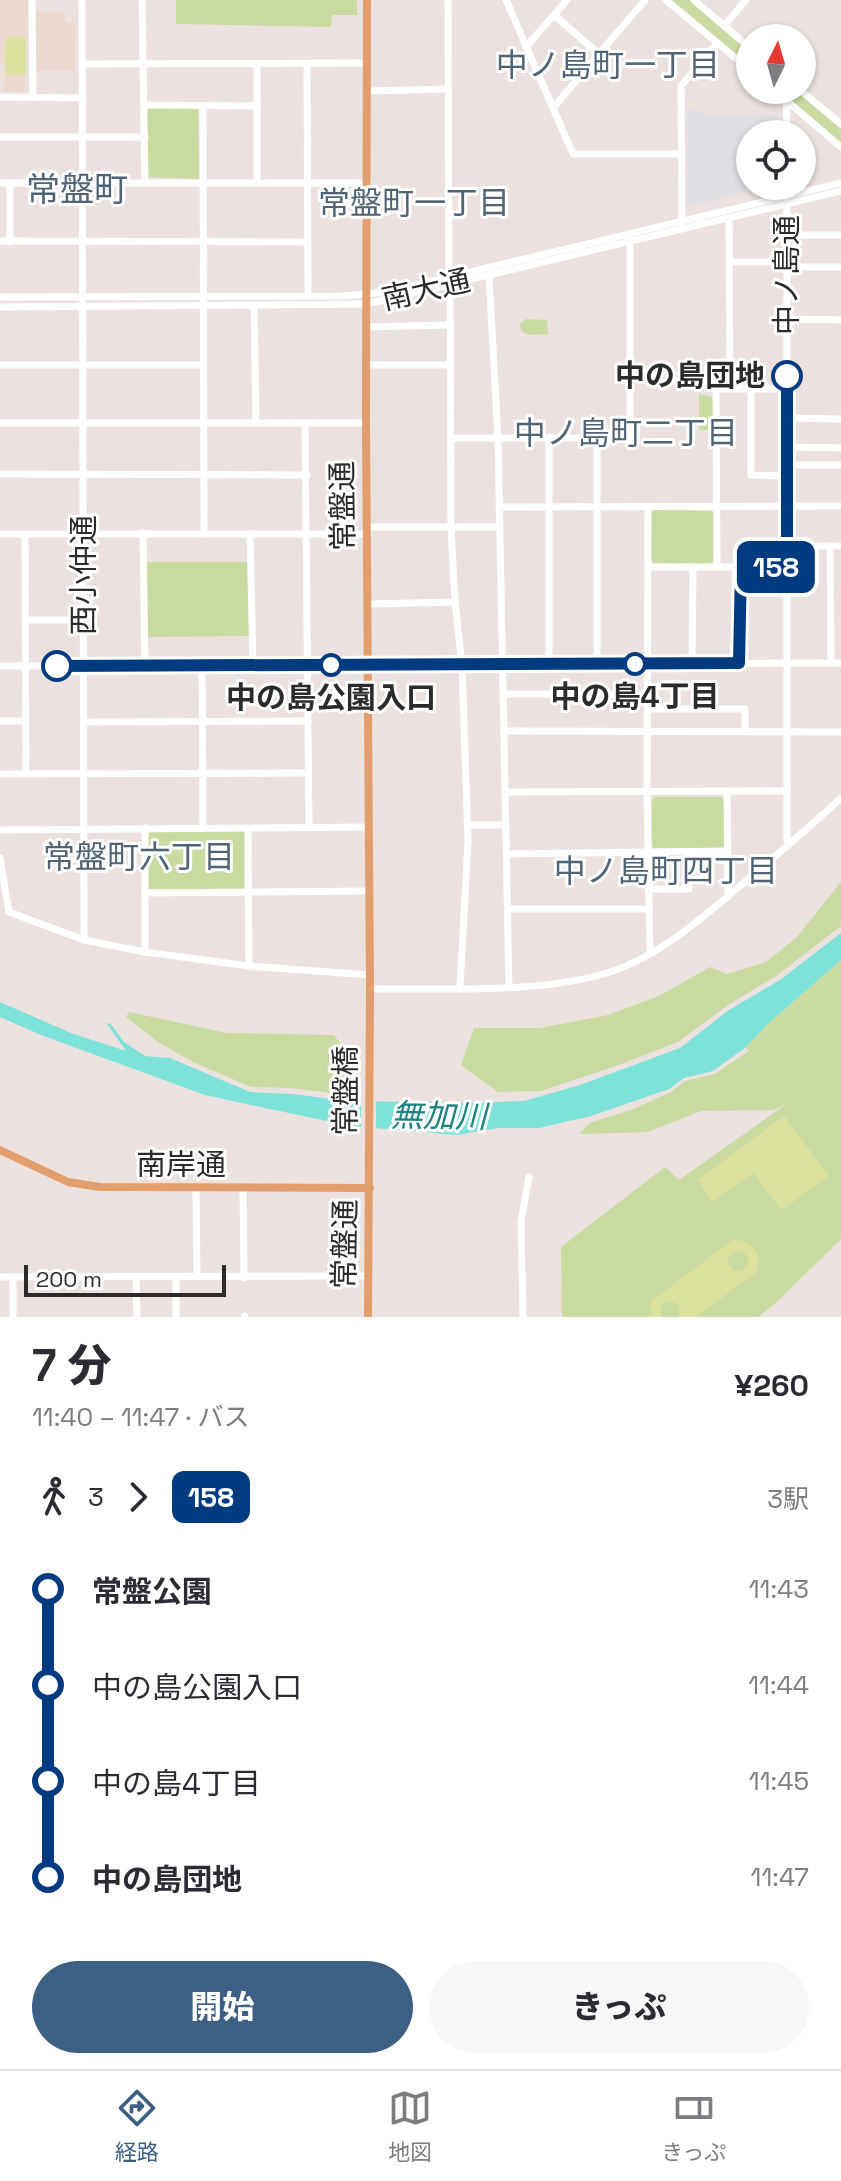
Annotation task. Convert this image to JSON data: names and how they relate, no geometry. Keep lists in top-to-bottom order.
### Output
{
  "streets": {
    "main road": ["常盤通", "常盤橋", "南岸通"],
    "street": ["中ノ島通", "南大通", "西小仲通"]
  },
  "crossings": [
    ["南大通", "常盤通"],
    ["南大通", "西小仲通"],
    ["常盤通", "常盤橋"],
    ["常盤通", "南岸通"]
  ],
  "districts": [
    "中ノ島町一丁目",
    "常盤町",
    "常盤町一丁目",
    "中ノ島町二丁目",
    "常盤町六丁目",
    "中ノ島町四丁目"
  ],
  "water": ["無加川"],
  "places": ["中の島団地", "中の島4丁目", "中の島公園入口"],
  "lines": ["bus line 158"],
  "scale_bar": "200 m",
  "north": "top",
  "page": {
    "on_map": "158",
    "scale": "200 m",
    "heading": ["7 分", "11:40 – 11:47 · バス", "¥260"],
    "legs": ["3", "158", "3駅"],
    "list": [
      {
        "name": "常盤公園",
        "value": "11:43"
      },
      {
        "name": "中の島公園入口",
        "value": "11:44"
      },
      {
        "name": "中の島4丁目",
        "value": "11:45"
      },
      {
        "name": "中の島団地",
        "value": "11:47"
      }
    ],
    "buttons": ["開始", "きっぷ"],
    "tabs": ["経路", "地図", "きっぷ"]
  }
}
